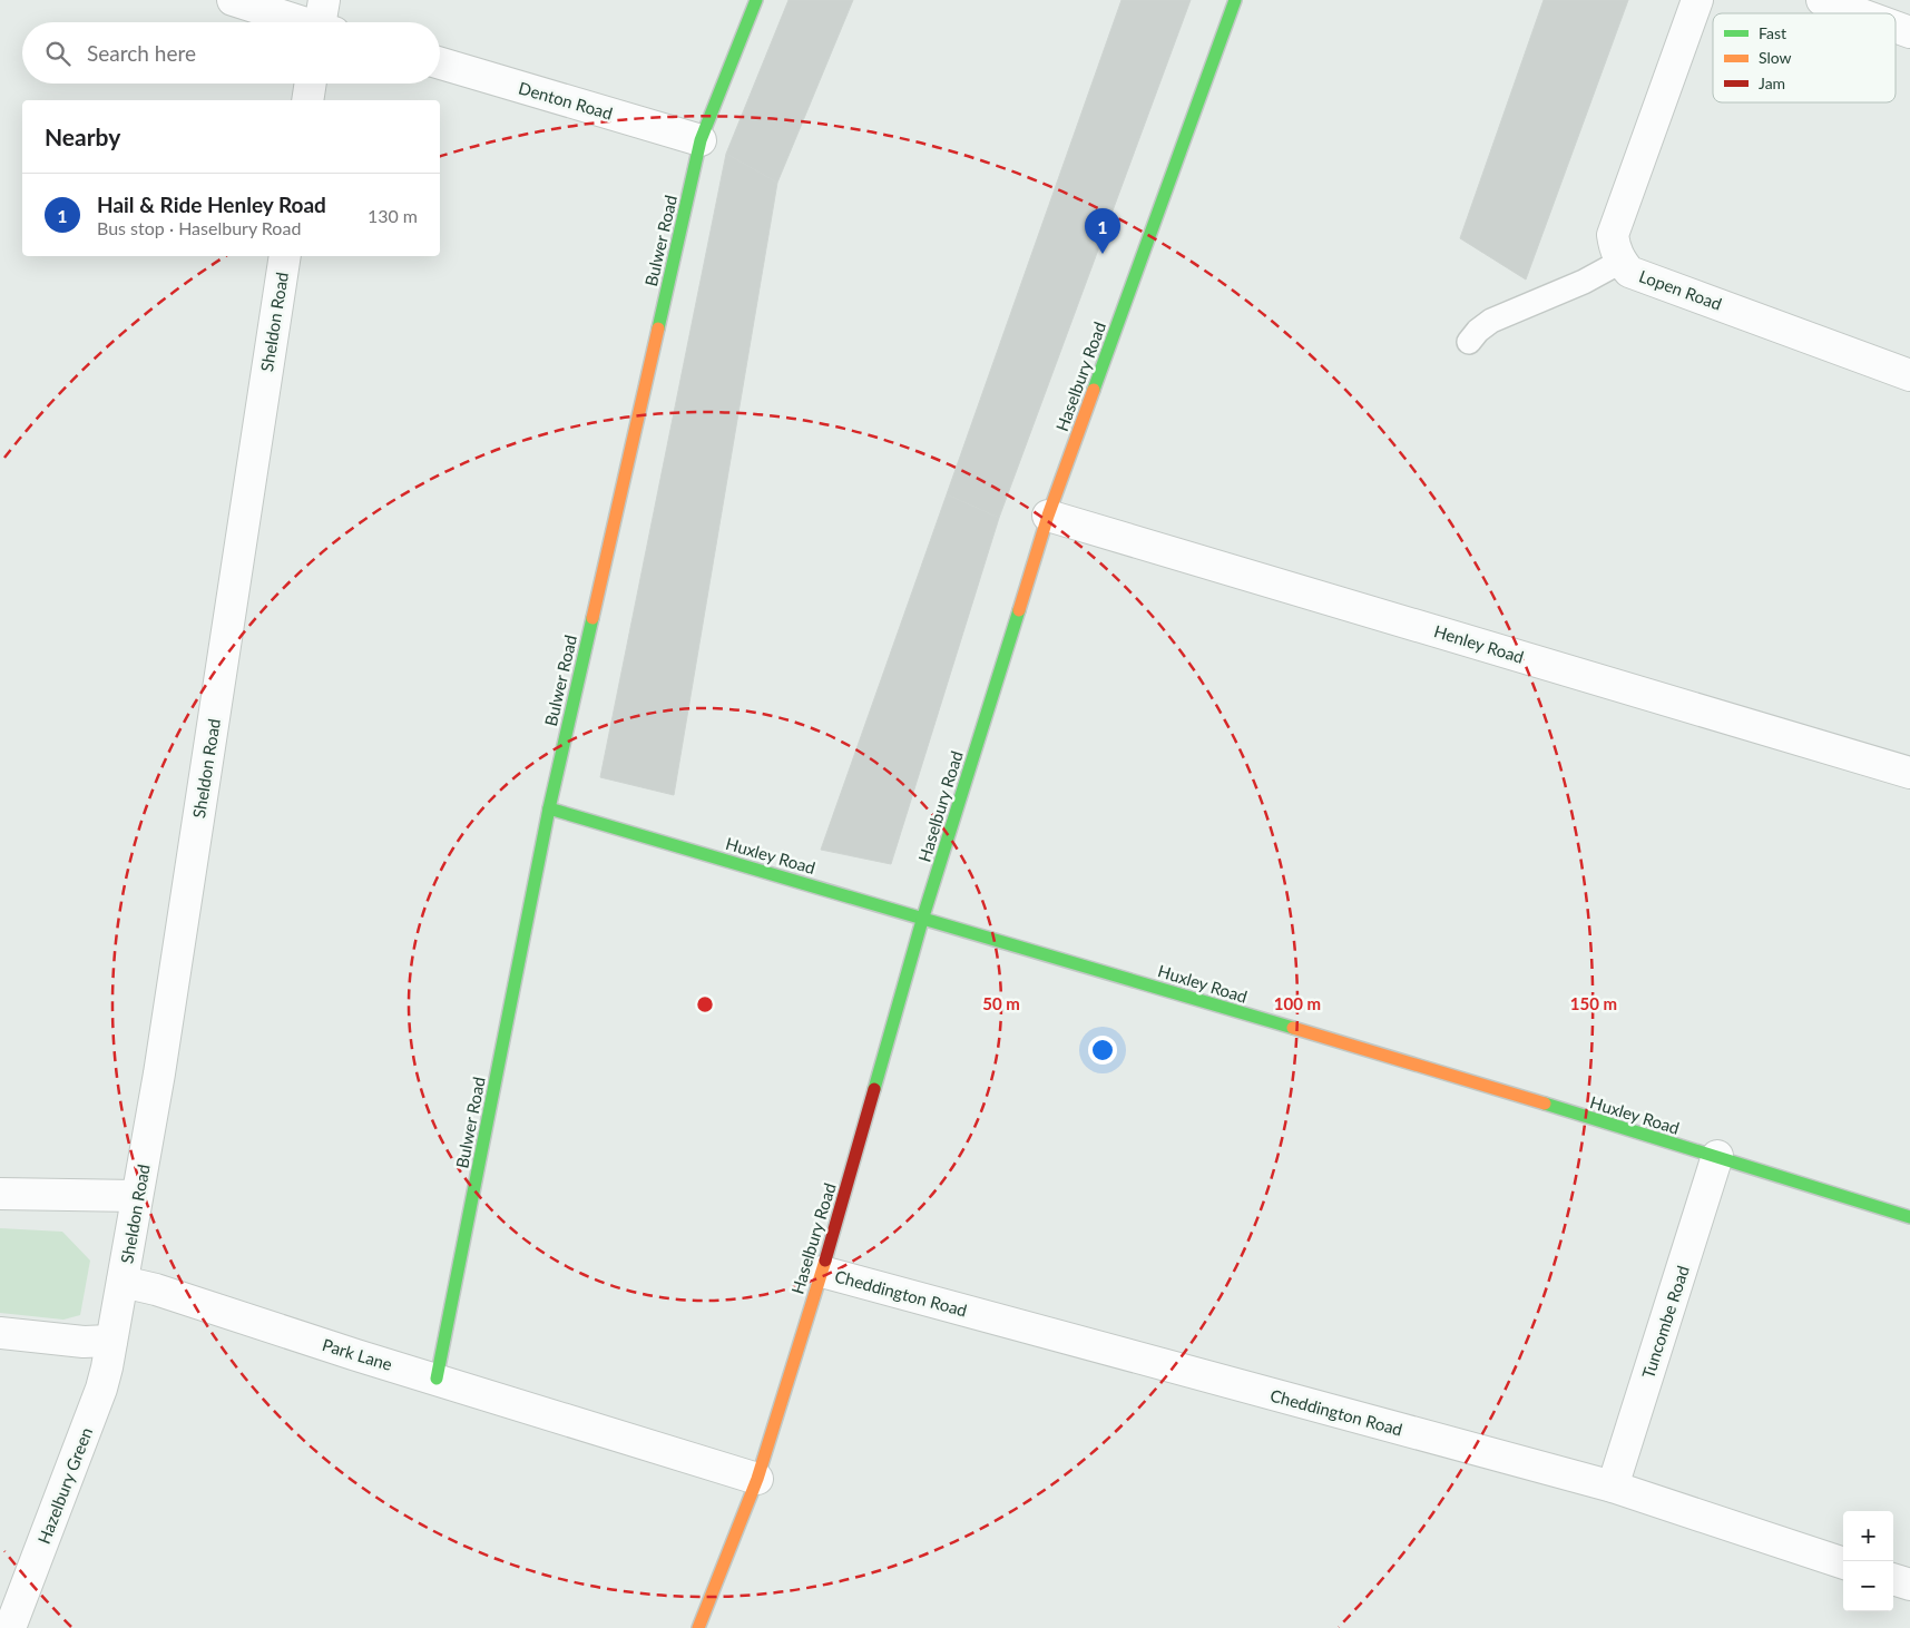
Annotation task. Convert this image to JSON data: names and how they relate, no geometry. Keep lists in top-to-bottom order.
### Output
{
  "streets": {
    "street": [
      "Denton Road",
      "Bulwer Road",
      "Lopen Road",
      "Sheldon Road",
      "Haselbury Road",
      "Henley Road",
      "Huxley Road",
      "Cheddington Road",
      "Tuncombe Road",
      "Park Lane",
      "Hazelbury Green"
    ]
  },
  "crossings": [
    ["Denton Road", "Bulwer Road"],
    ["Bulwer Road", "Huxley Road"],
    ["Bulwer Road", "Park Lane"],
    ["Sheldon Road", "Park Lane"],
    ["Haselbury Road", "Henley Road"],
    ["Haselbury Road", "Huxley Road"],
    ["Haselbury Road", "Cheddington Road"],
    ["Haselbury Road", "Park Lane"],
    ["Huxley Road", "Tuncombe Road"],
    ["Cheddington Road", "Tuncombe Road"]
  ],
  "legend": ["Fast", "Slow", "Jam"],
  "page": {
    "search": "Search here",
    "heading": "Nearby",
    "list": [
      {
        "mark": "1",
        "name": "Hail & Ride Henley Road",
        "note": "Bus stop · Haselbury Road",
        "value": "130 m"
      }
    ],
    "pins": "1",
    "map_buttons": ["+", "−"]
  },
  "rings": ["50 m", "100 m", "150 m"]
}
